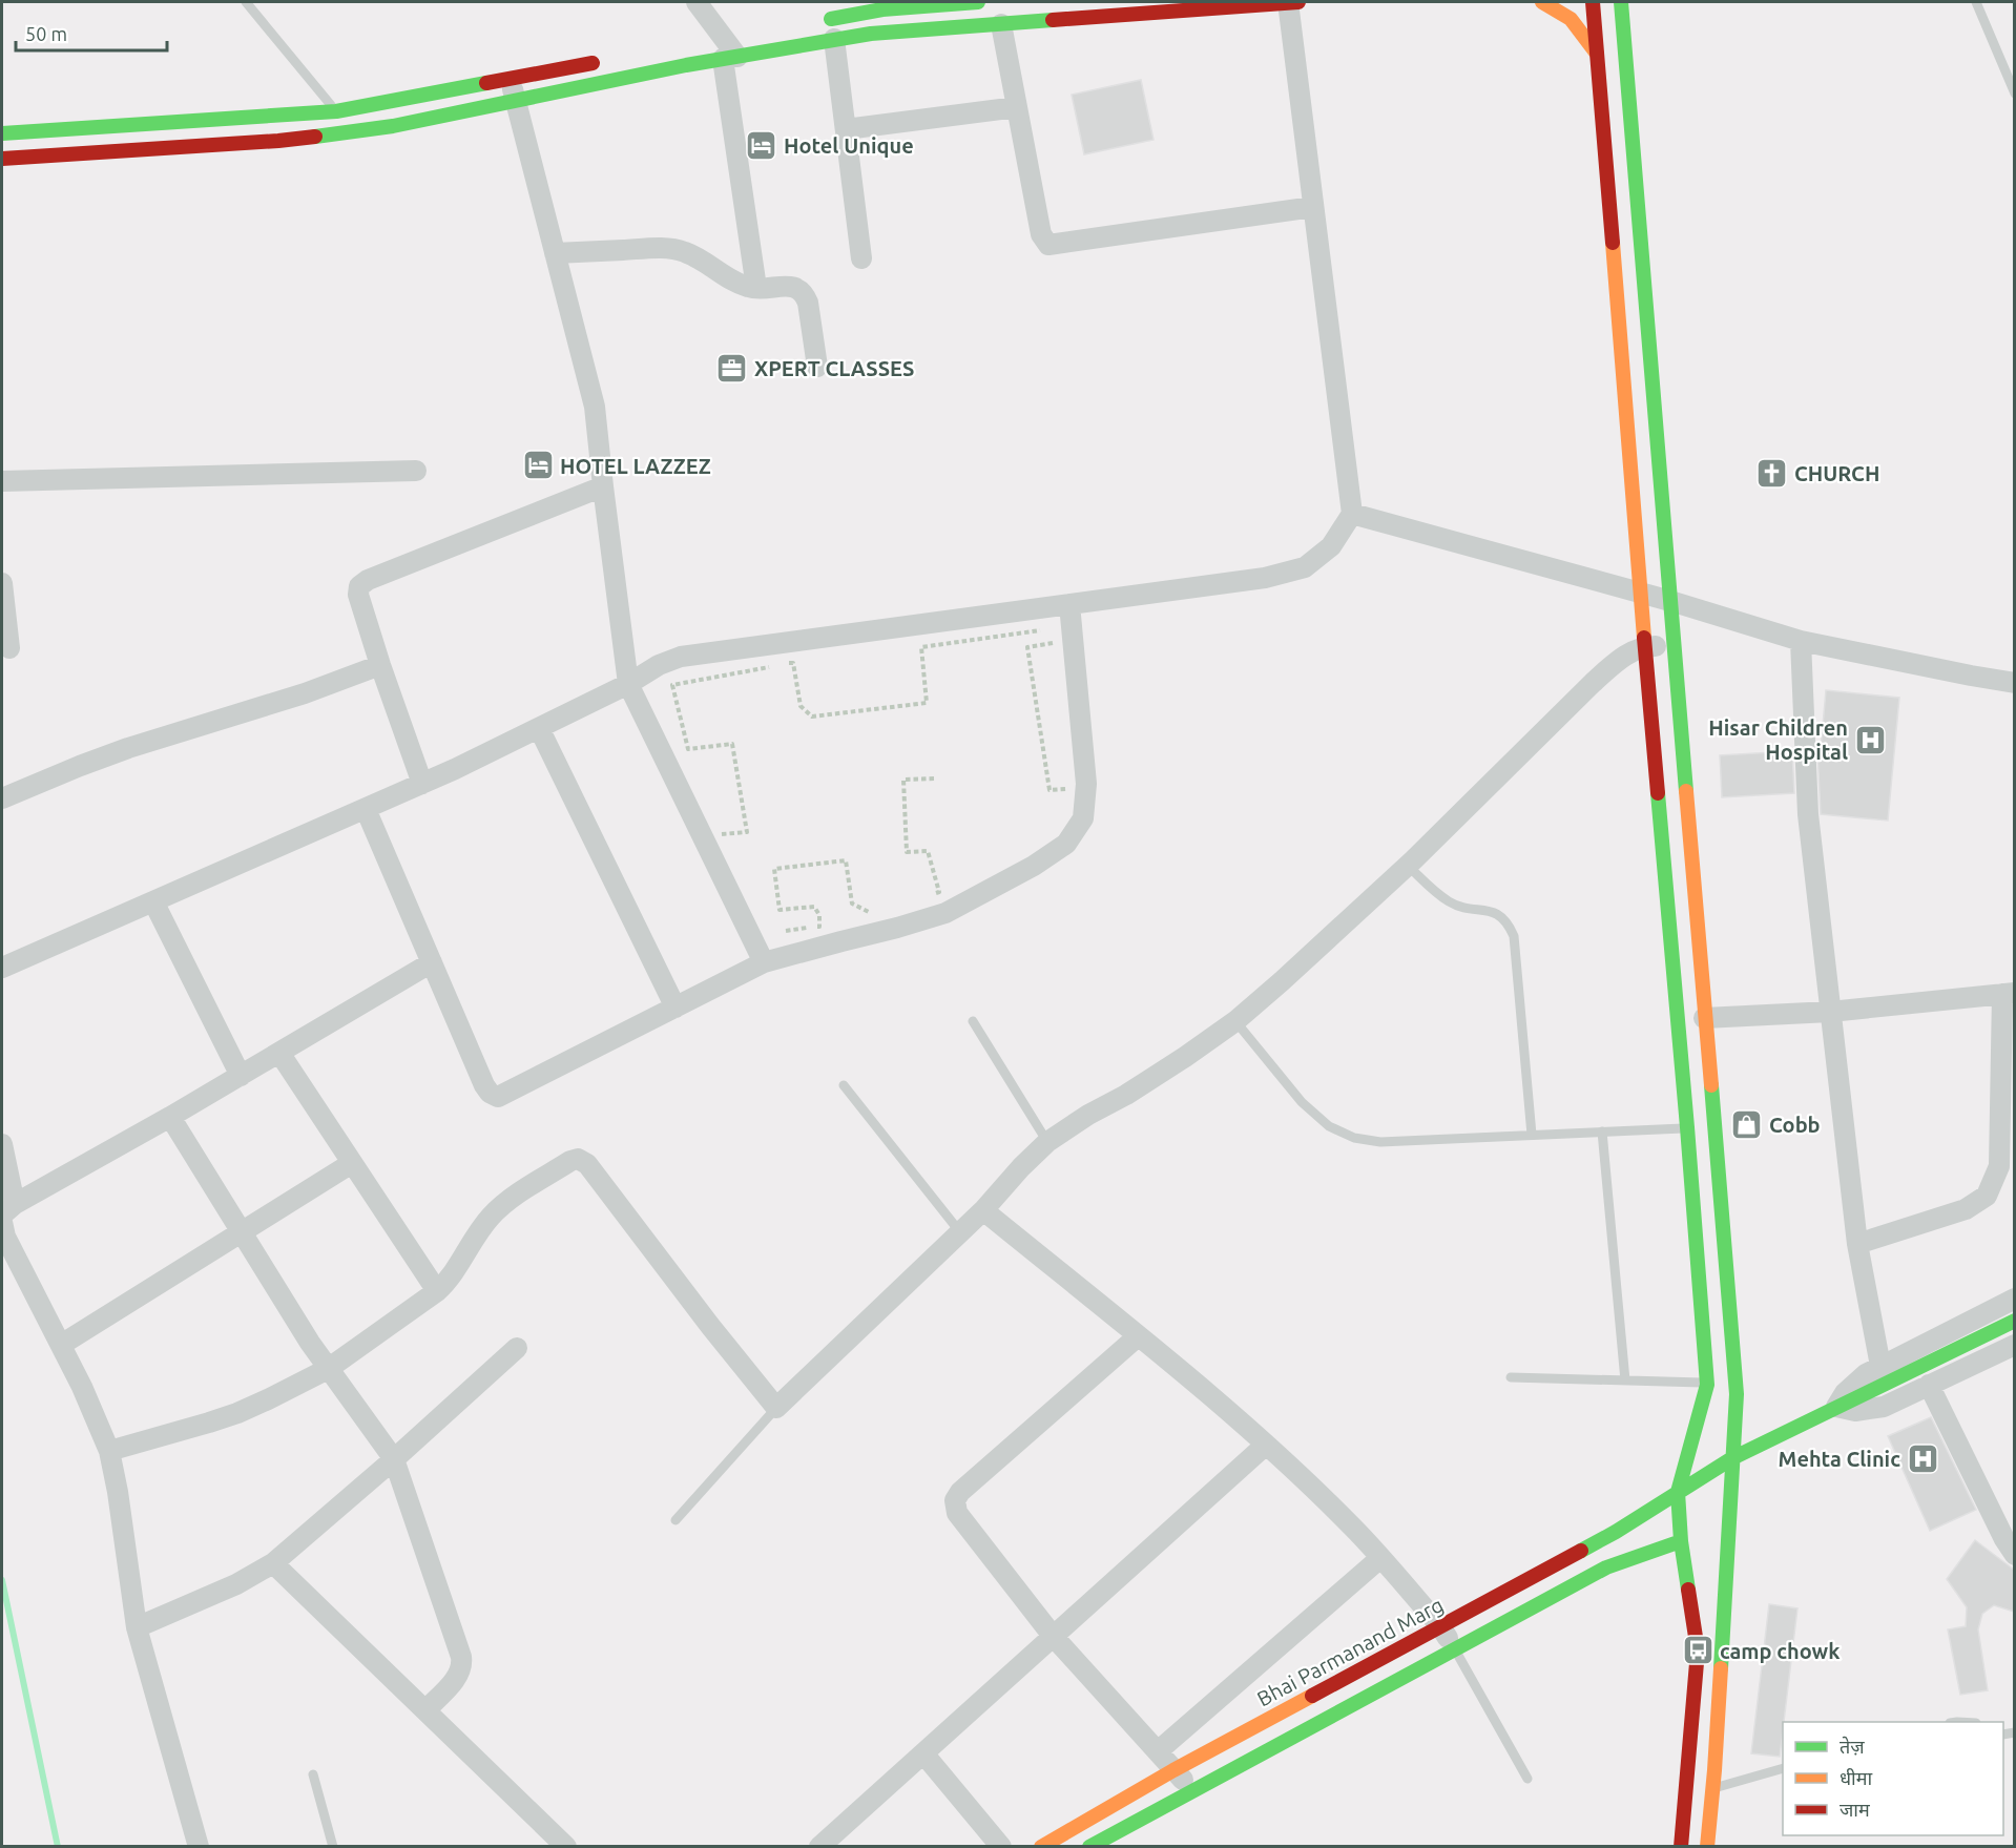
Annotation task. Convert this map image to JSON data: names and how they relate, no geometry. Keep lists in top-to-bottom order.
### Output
{
  "streets": {
    "main road": ["Bhai Parmanand Marg"]
  },
  "places": {
    "hotel": ["Hotel Unique", "HOTEL LAZZEZ"],
    "office": ["XPERT CLASSES"],
    "church": ["CHURCH"],
    "hospital": ["Hisar Children Hospital", "Mehta Clinic"],
    "shop": ["Cobb"],
    "bus stop": ["camp chowk"]
  },
  "legend": ["तेज़", "धीमा", "जाम"],
  "scale_bar": "50 m"
}
